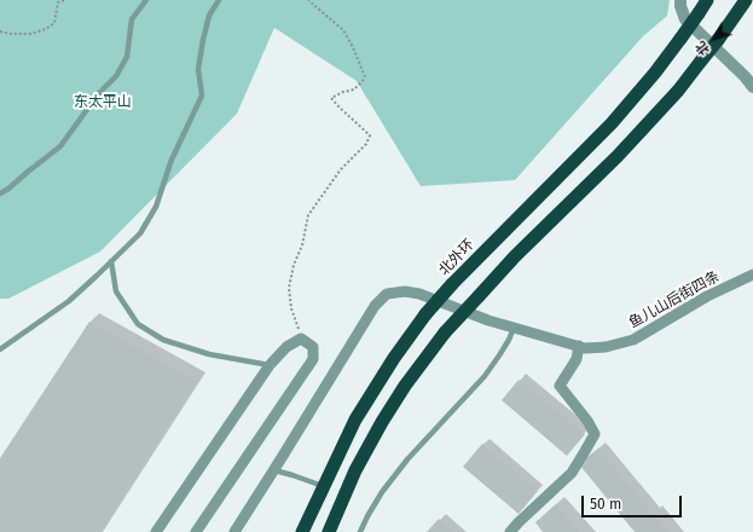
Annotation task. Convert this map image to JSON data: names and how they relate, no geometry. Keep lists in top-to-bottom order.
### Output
{
  "streets": {
    "highway": ["北外环"],
    "street": ["鱼儿山后街四条"]
  },
  "parks": ["东太平山"],
  "scale_bar": "50 m",
  "north": "bottom left"
}
